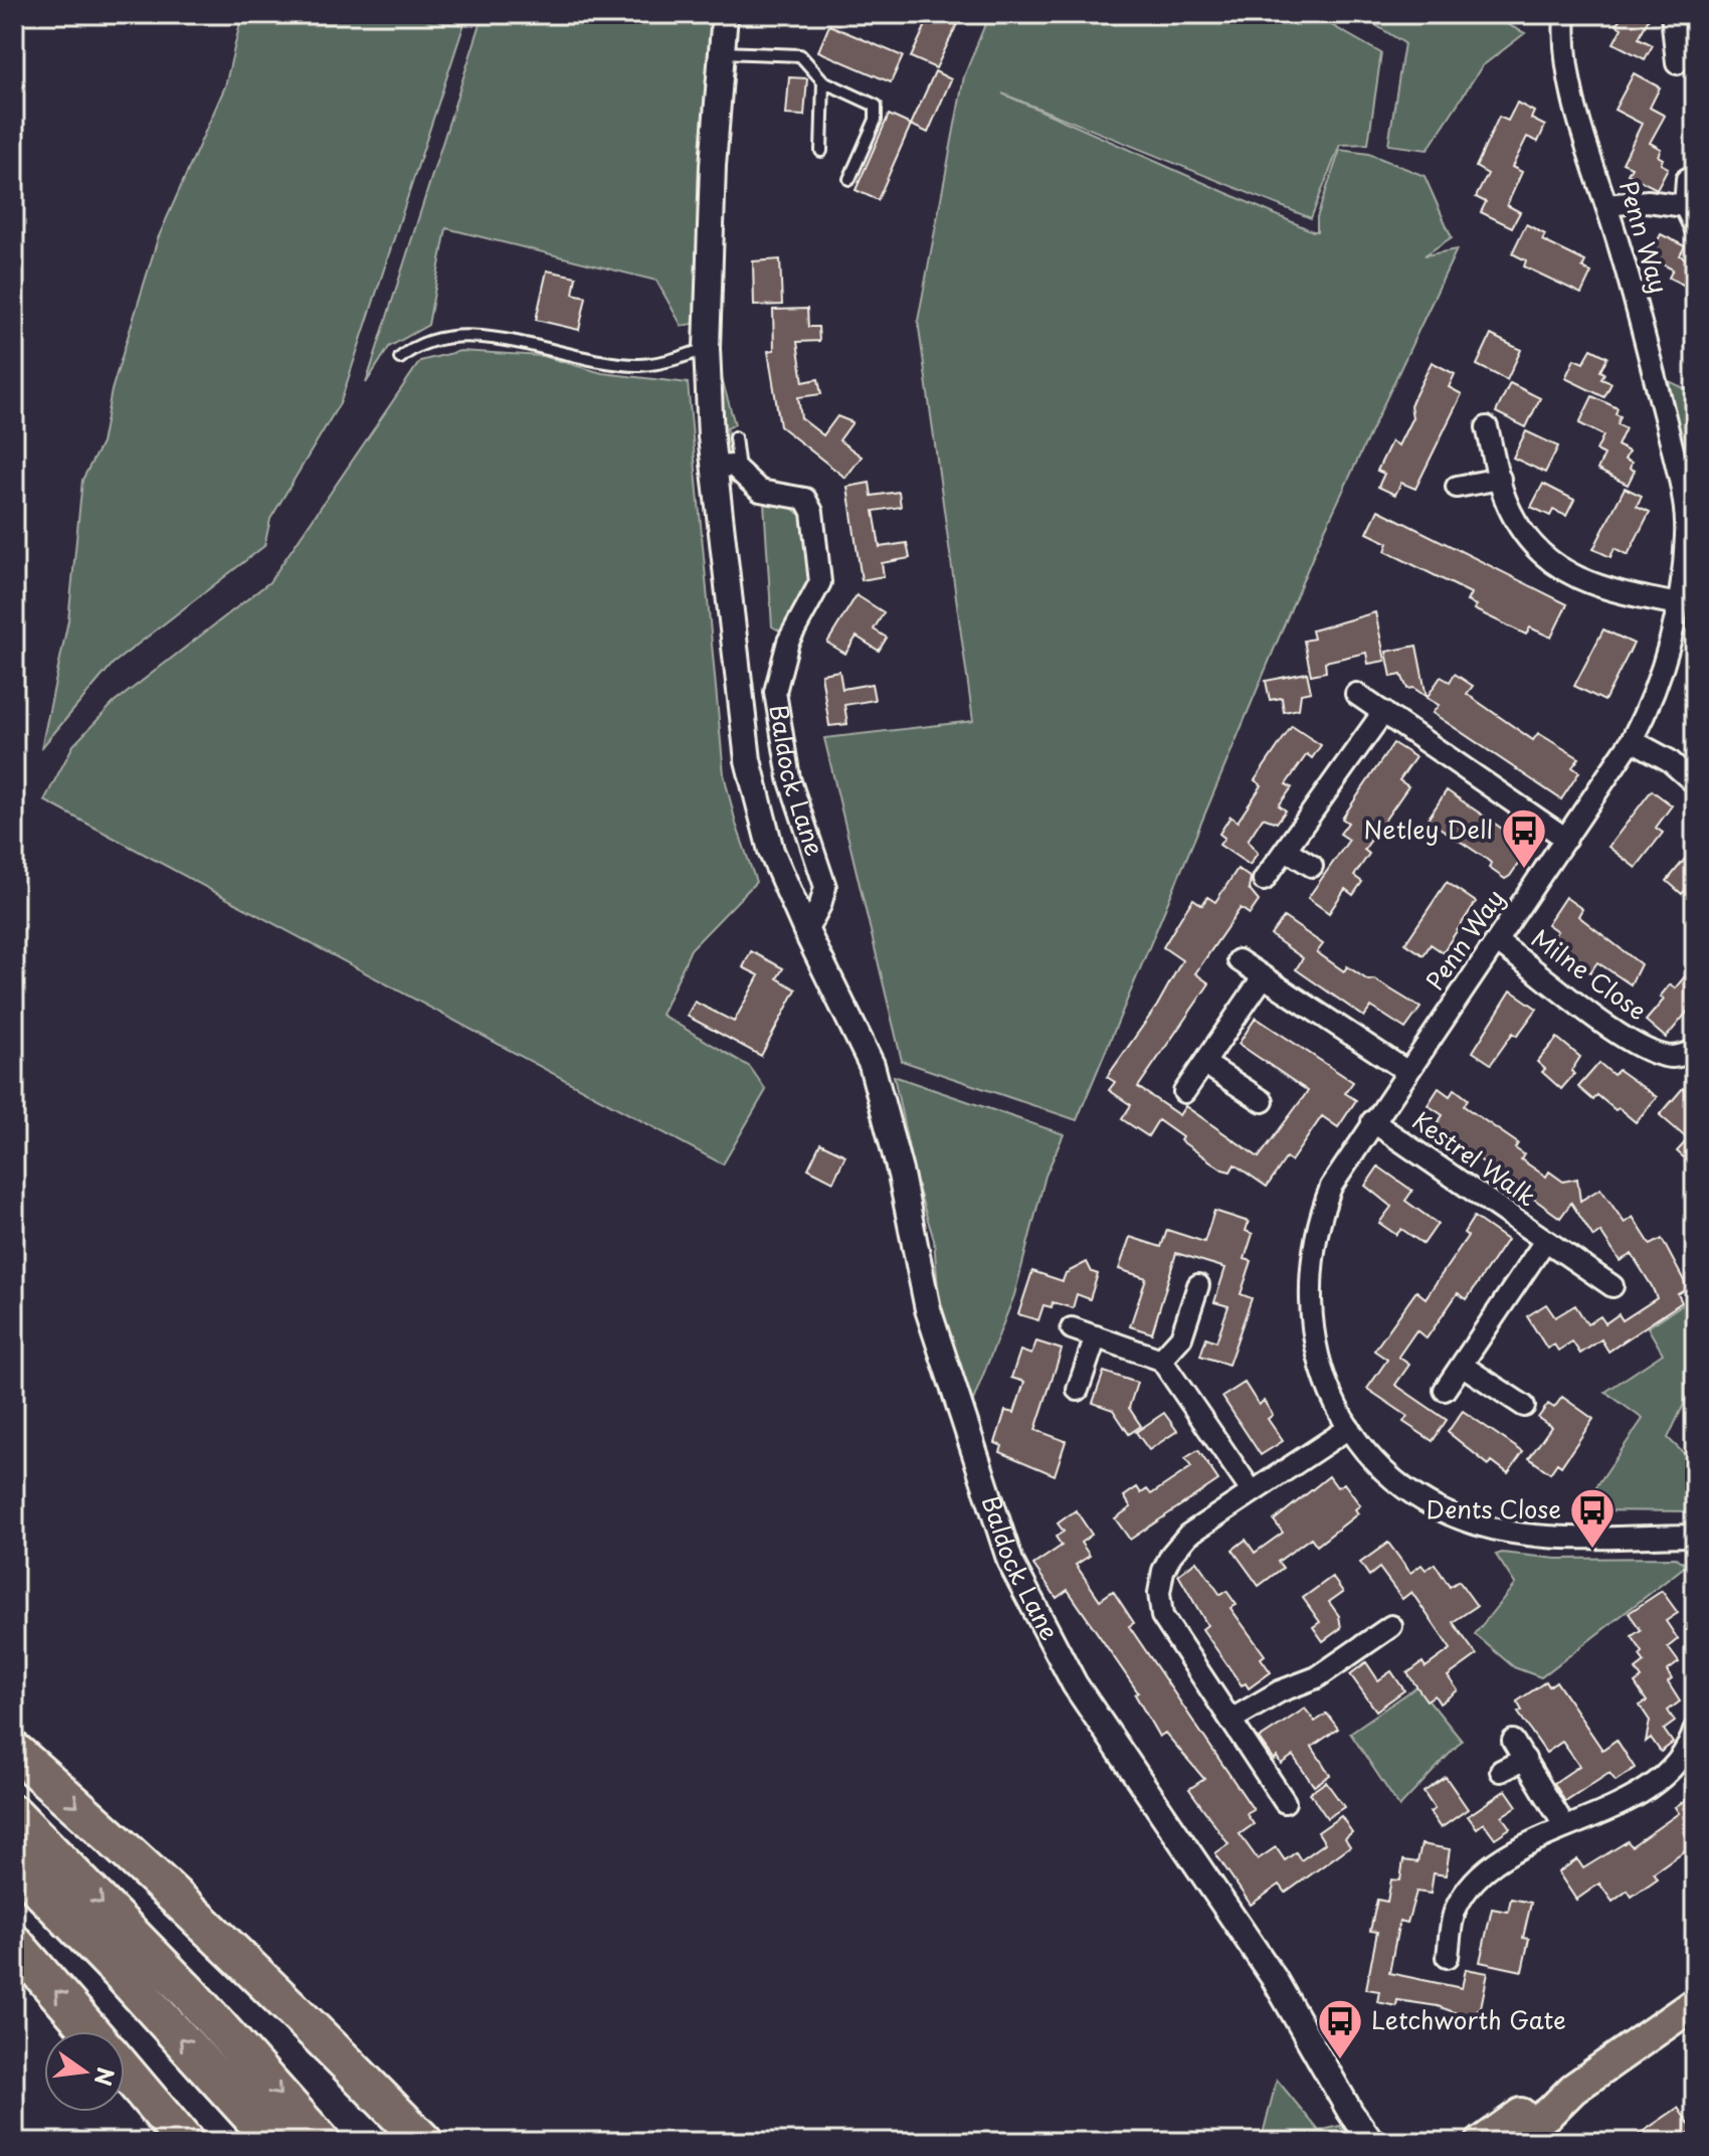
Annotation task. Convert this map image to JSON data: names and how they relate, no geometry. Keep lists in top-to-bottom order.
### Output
{
  "streets": {
    "street": [
      "Penn Way",
      "Baldock Lane",
      "Milne Close",
      "Kestrel Walk"
    ]
  },
  "crossings": [
    ["Penn Way", "Milne Close"],
    ["Penn Way", "Kestrel Walk"]
  ],
  "places": {
    "bus stop": ["Netley Dell", "Dents Close", "Letchworth Gate"]
  },
  "north": "right"
}
